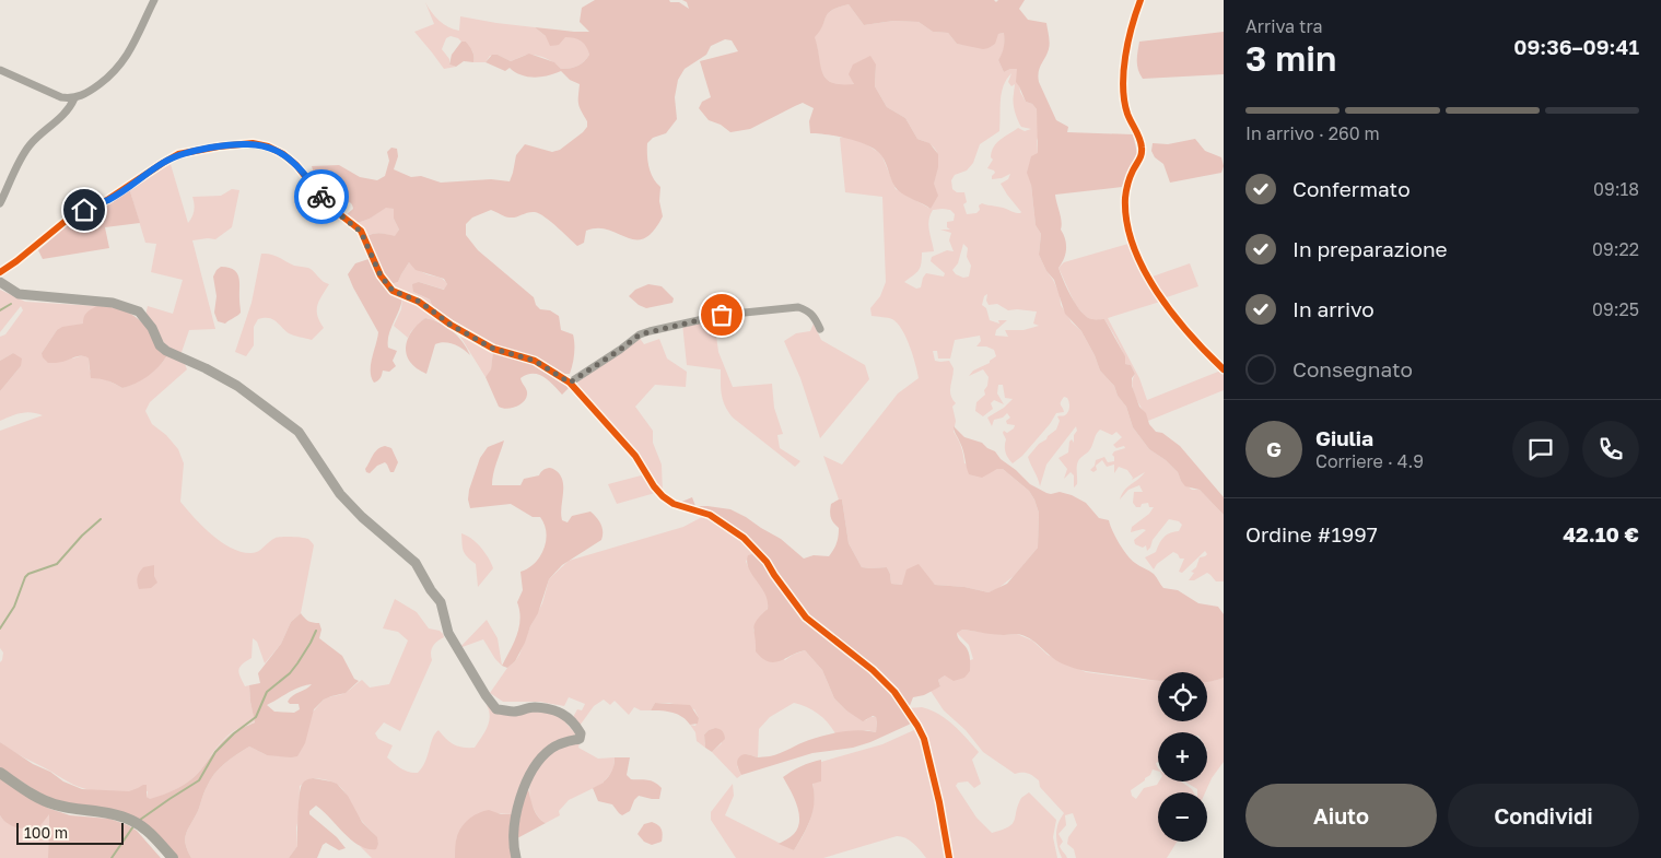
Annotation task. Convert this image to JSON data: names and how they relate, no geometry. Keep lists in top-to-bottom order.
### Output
{
  "scale_bar": "100 m",
  "page": {
    "heading": ["3 min", "Arriva tra", "09:36–09:41"],
    "panel": [
      "Giulia",
      "Corriere · 4.9",
      "Ordine #1997",
      "42.10 €"
    ],
    "bar": "In arrivo · 260 m",
    "list": [
      ["Confermato", "09:18"],
      ["In preparazione", "09:22"],
      ["In arrivo", "09:25"],
      "Consegnato"
    ],
    "round": "G",
    "map_buttons": ["+", "−"],
    "buttons": ["Aiuto", "Condividi"],
    "scale": "100 m"
  }
}
